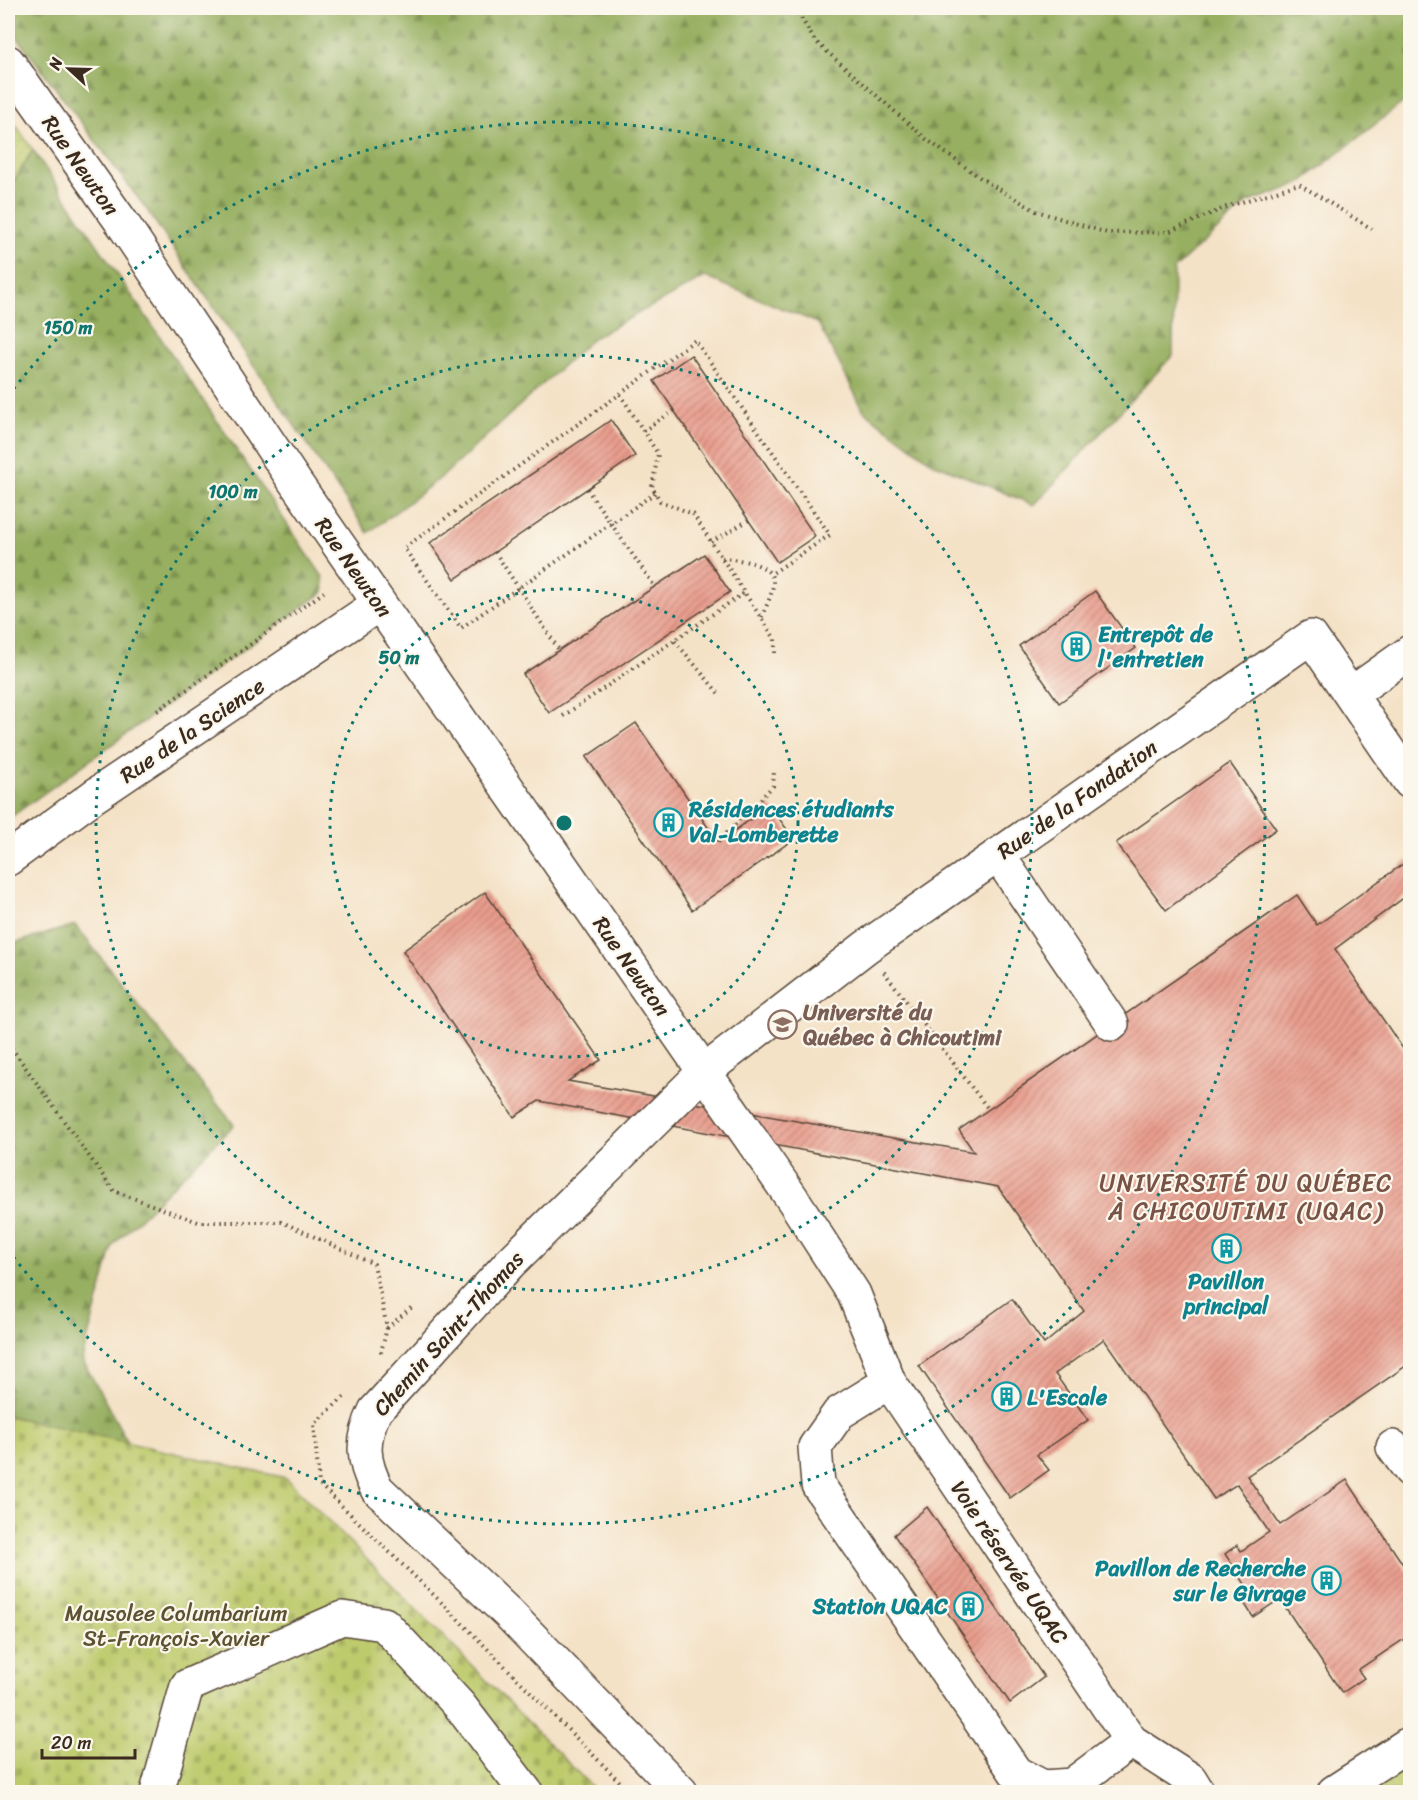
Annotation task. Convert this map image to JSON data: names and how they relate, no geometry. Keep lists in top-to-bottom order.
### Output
{
  "streets": {
    "street": [
      "Rue Newton",
      "Rue de la Science",
      "Rue de la Fondation",
      "Chemin Saint-Thomas",
      "Voie réservée UQAC"
    ]
  },
  "crossings": [
    ["Rue Newton", "Rue de la Science"],
    ["Rue Newton", "Rue de la Fondation"],
    ["Rue Newton", "Chemin Saint-Thomas"],
    ["Rue Newton", "Voie réservée UQAC"],
    ["Rue de la Fondation", "Chemin Saint-Thomas"],
    ["Rue de la Fondation", "Voie réservée UQAC"],
    ["Chemin Saint-Thomas", "Voie réservée UQAC"]
  ],
  "districts": ["UNIVERSITÉ DU QUÉBEC À CHICOUTIMI (UQAC)"],
  "parks": ["Mausolee Columbarium St-François-Xavier"],
  "places": {
    "building": [
      "Entrepôt de l'entretien",
      "Résidences étudiants Val-Lomberette",
      "Pavillon principal",
      "L'Escale",
      "Pavillon de Recherche sur le Givrage",
      "Station UQAC"
    ],
    "school or university": ["Université du Québec à Chicoutimi"]
  },
  "scale_bar": "20 m",
  "north": "left",
  "rings": ["150 m", "100 m", "50 m"]
}
